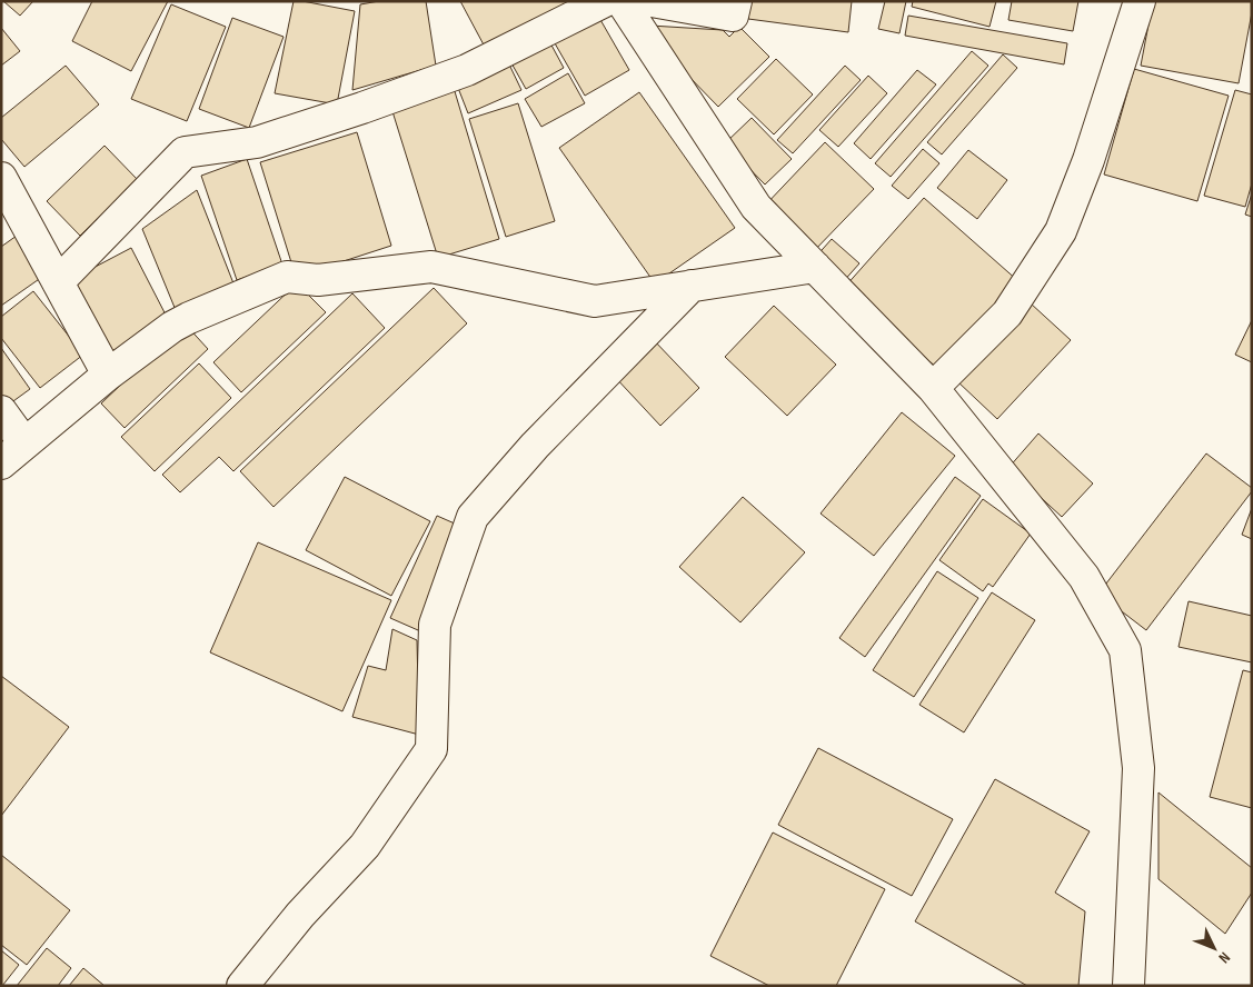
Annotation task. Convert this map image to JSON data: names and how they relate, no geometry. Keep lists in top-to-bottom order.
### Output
{
  "north": "bottom right"
}
